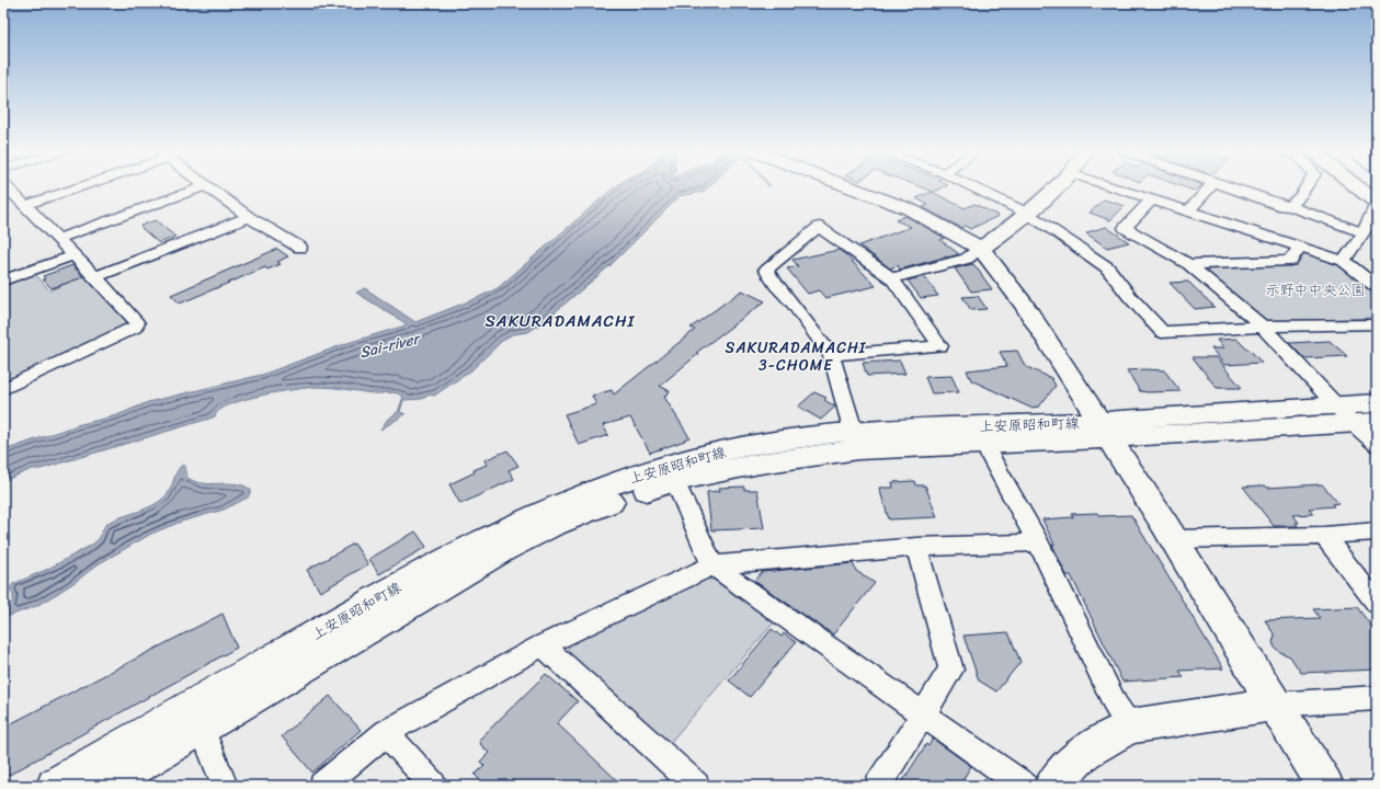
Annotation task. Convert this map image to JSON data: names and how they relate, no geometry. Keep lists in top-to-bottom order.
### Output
{
  "streets": {
    "main road": ["上安原昭和町線"]
  },
  "districts": ["SAKURADAMACHI", "SAKURADAMACHI 3-CHOME"],
  "water": ["Sai-river"],
  "parks": ["示野中中央公園"]
}
